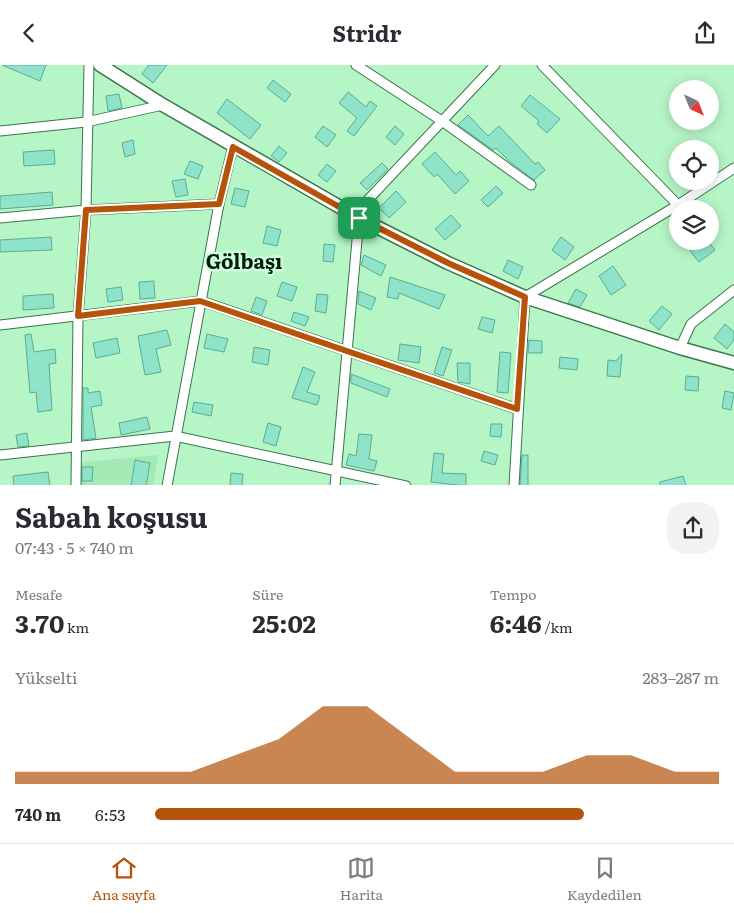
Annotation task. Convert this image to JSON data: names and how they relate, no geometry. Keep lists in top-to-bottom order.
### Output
{
  "districts": ["Gölbaşı"],
  "north": "bottom right",
  "page": {
    "header": "Stridr",
    "heading": ["Sabah koşusu", "07:43 · 5 × 740 m"],
    "stats": [
      ["Mesafe", "3.70 km"],
      ["Süre", "25:02"],
      ["Tempo", "6:46 /km"]
    ],
    "chart": ["Yükselti", "283–287 m"],
    "list": [
      {
        "name": "740 m",
        "note": "6:53"
      }
    ],
    "tabs": ["Ana sayfa", "Harita", "Kaydedilen"]
  }
}
